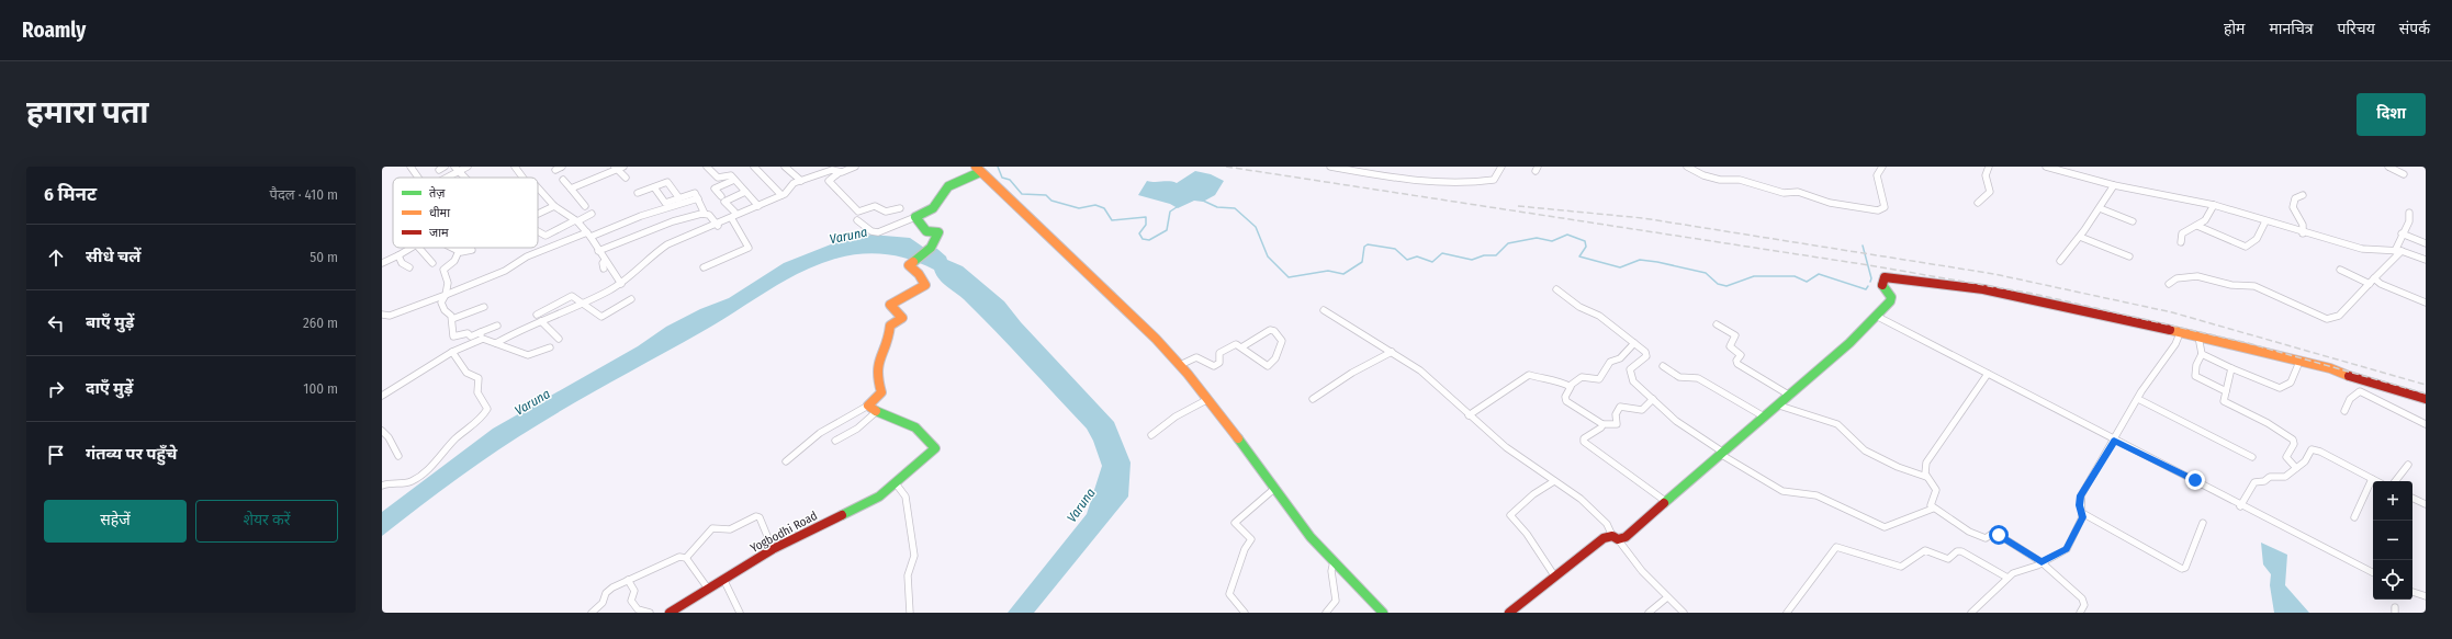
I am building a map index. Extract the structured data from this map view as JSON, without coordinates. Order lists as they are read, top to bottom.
{
  "streets": {
    "street": ["Yogbodhi Road"]
  },
  "water": ["Varuna"],
  "legend": ["तेज़", "धीमा", "जाम"],
  "page": {
    "header": "Roamly",
    "nav": [
      "होम",
      "मानचित्र",
      "परिचय",
      "संपर्क"
    ],
    "buttons": [
      "दिशा",
      ["सहेजें", "शेयर करें"]
    ],
    "title": "हमारा पता",
    "heading": ["6 मिनट", "पैदल · 410 m"],
    "list": [
      ["सीधे चलें", "50 m"],
      ["बाएँ मुड़ें", "260 m"],
      ["दाएँ मुड़ें", "100 m"],
      "गंतव्य पर पहुँचे"
    ],
    "map_buttons": ["+", "−"]
  }
}
